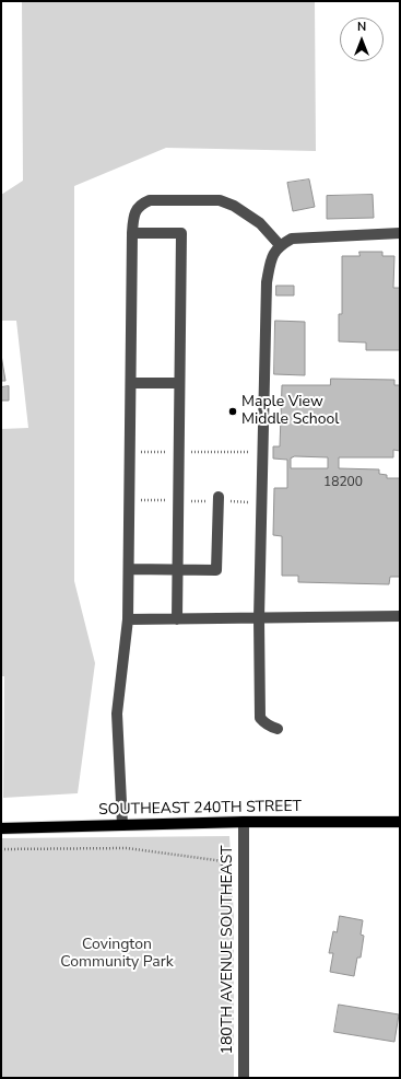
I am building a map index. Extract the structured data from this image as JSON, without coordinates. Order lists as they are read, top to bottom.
{
  "streets": {
    "main road": ["SOUTHEAST 240TH STREET"],
    "street": ["180TH AVENUE SOUTHEAST"]
  },
  "crossings": [
    ["SOUTHEAST 240TH STREET", "180TH AVENUE SOUTHEAST"]
  ],
  "parks": ["Covington Community Park"],
  "places": ["Maple View Middle School"],
  "house_numbers": ["18200"],
  "north": "top"
}
